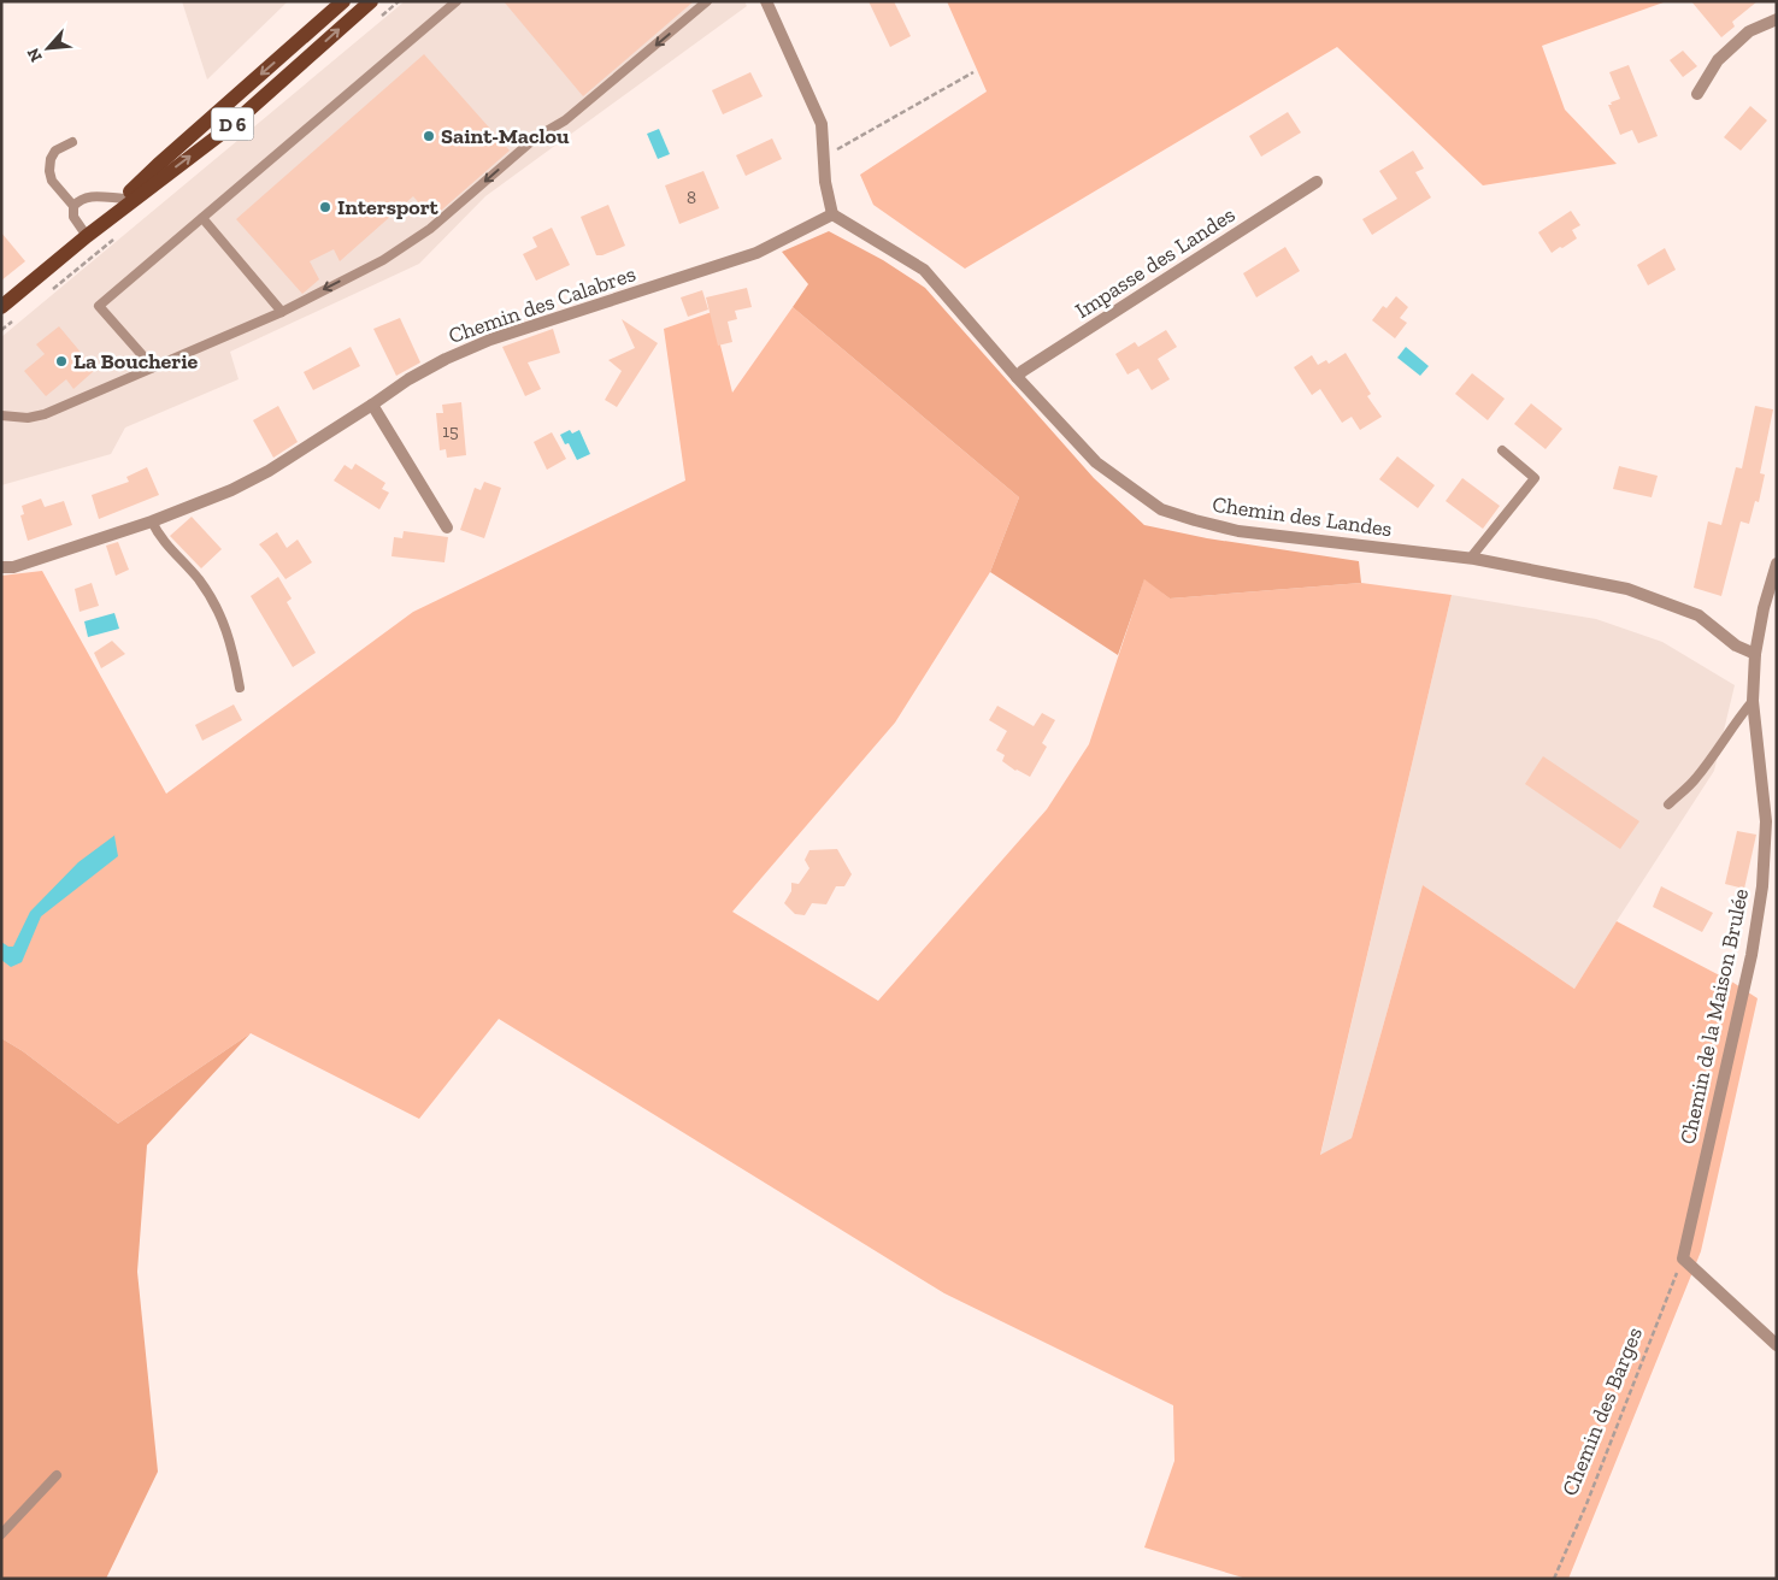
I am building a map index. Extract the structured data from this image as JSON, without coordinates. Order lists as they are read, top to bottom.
{
  "streets": {
    "main road": ["D 6"],
    "street": [
      "Impasse des Landes",
      "Chemin des Calabres",
      "Chemin des Landes",
      "Chemin de la Maison Brulée"
    ],
    "path": ["Chemin des Barges"]
  },
  "crossings": [
    ["Impasse des Landes", "Chemin des Landes"],
    ["Chemin des Calabres", "Chemin des Landes"],
    ["Chemin des Landes", "Chemin de la Maison Brulée"],
    ["Chemin de la Maison Brulée", "Chemin des Barges"]
  ],
  "places": ["Saint-Maclou", "Intersport", "La Boucherie"],
  "house_numbers": ["8", "15"],
  "north": "bottom left"
}
